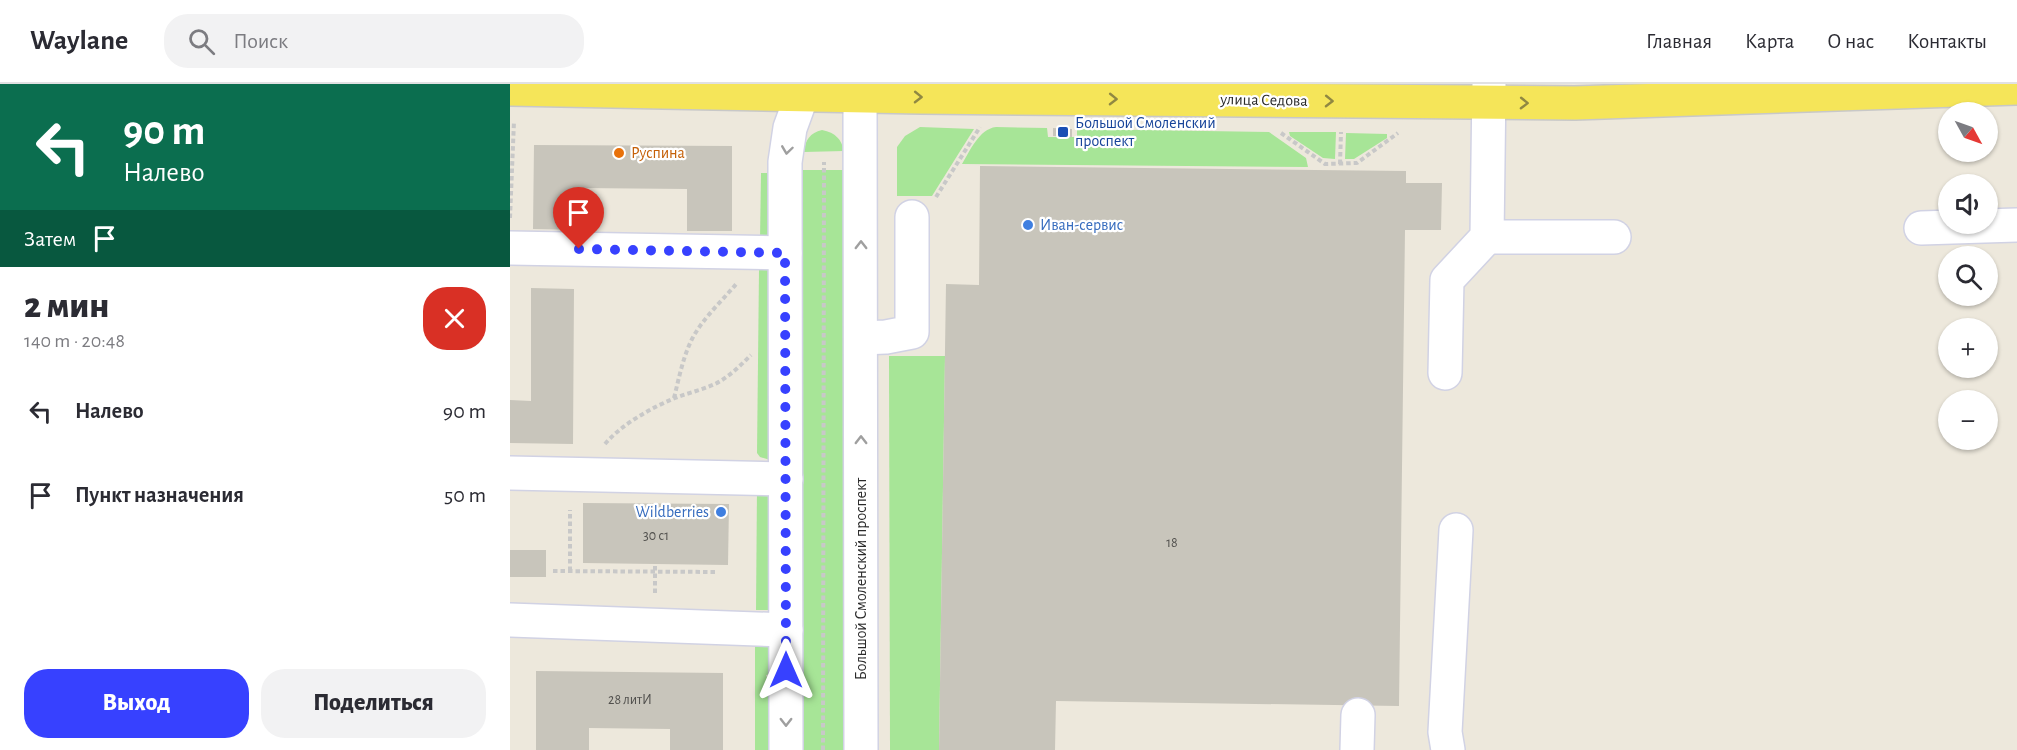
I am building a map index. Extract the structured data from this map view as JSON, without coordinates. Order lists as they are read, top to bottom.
{
  "streets": {
    "main road": ["улица Седова"],
    "street": ["Большой Смоленский проспект"]
  },
  "crossings": [
    ["улица Седова", "Большой Смоленский проспект"]
  ],
  "one_way": ["улица Седова"],
  "places": {
    "transit": ["Большой Смоленский проспект"],
    "other": ["Руспина", "Иван-сервис", "Wildberries"]
  },
  "house_numbers": ["30 с1", "18", "28 литИ"],
  "north": "bottom right",
  "page": {
    "header": "Waylane",
    "search": "Поиск",
    "nav": [
      "Главная",
      "Карта",
      "О нас",
      "Контакты"
    ],
    "turn": ["90 m", "Налево"],
    "map_buttons": ["+", "−"],
    "then": "Затем",
    "heading": ["2 мин", "140 m · 20:48"],
    "list": [
      {
        "name": "Налево",
        "value": "90 m"
      },
      {
        "name": "Пункт назначения",
        "value": "50 m"
      }
    ],
    "buttons": ["Выход", "Поделиться"]
  }
}
